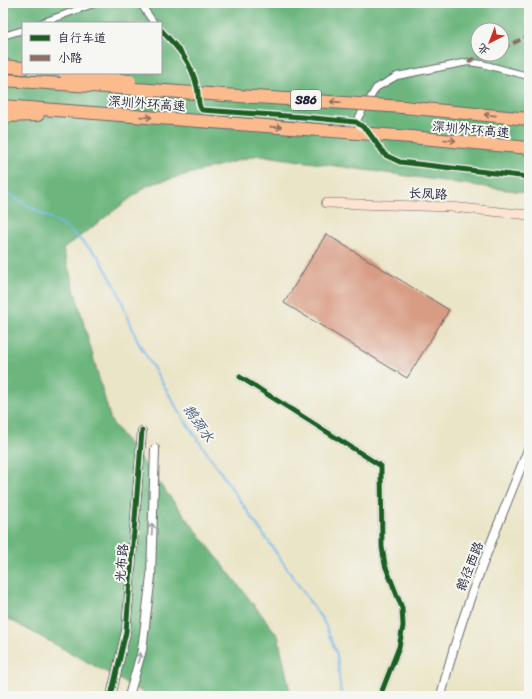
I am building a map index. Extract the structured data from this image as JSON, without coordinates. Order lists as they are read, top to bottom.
{
  "streets": {
    "highway": ["S86", "深圳外环高速"],
    "main road": ["长凤路"],
    "street": ["光布路", "鹅径西路"]
  },
  "water": ["鹅颈水"],
  "legend": ["自行车道", "小路"],
  "north": "bottom left"
}
